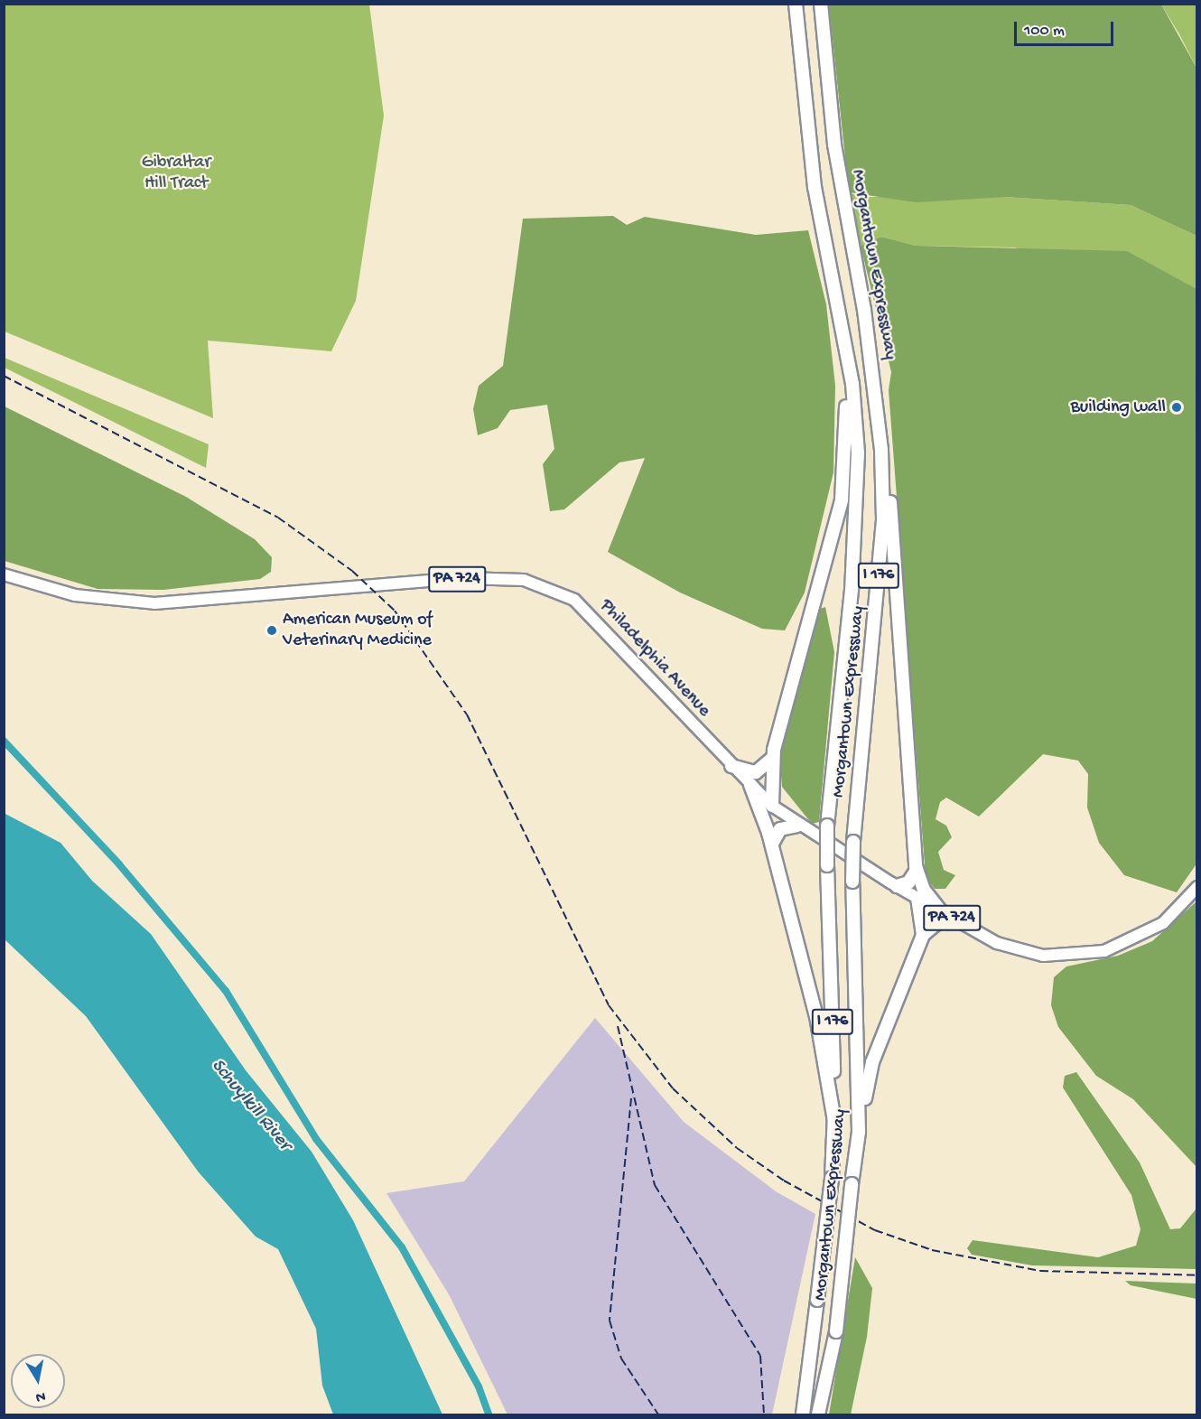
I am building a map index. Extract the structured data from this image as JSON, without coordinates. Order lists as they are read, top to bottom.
{
  "streets": {
    "highway": ["Morgantown Expressway", "I 176"],
    "main road": ["PA 724", "Philadelphia Avenue"]
  },
  "water": ["Schuylkill River"],
  "parks": ["Gibraltar Hill Tract"],
  "places": ["Building wall", "American Museum of Veterinary Medicine"],
  "scale_bar": "100 m",
  "north": "bottom"
}
